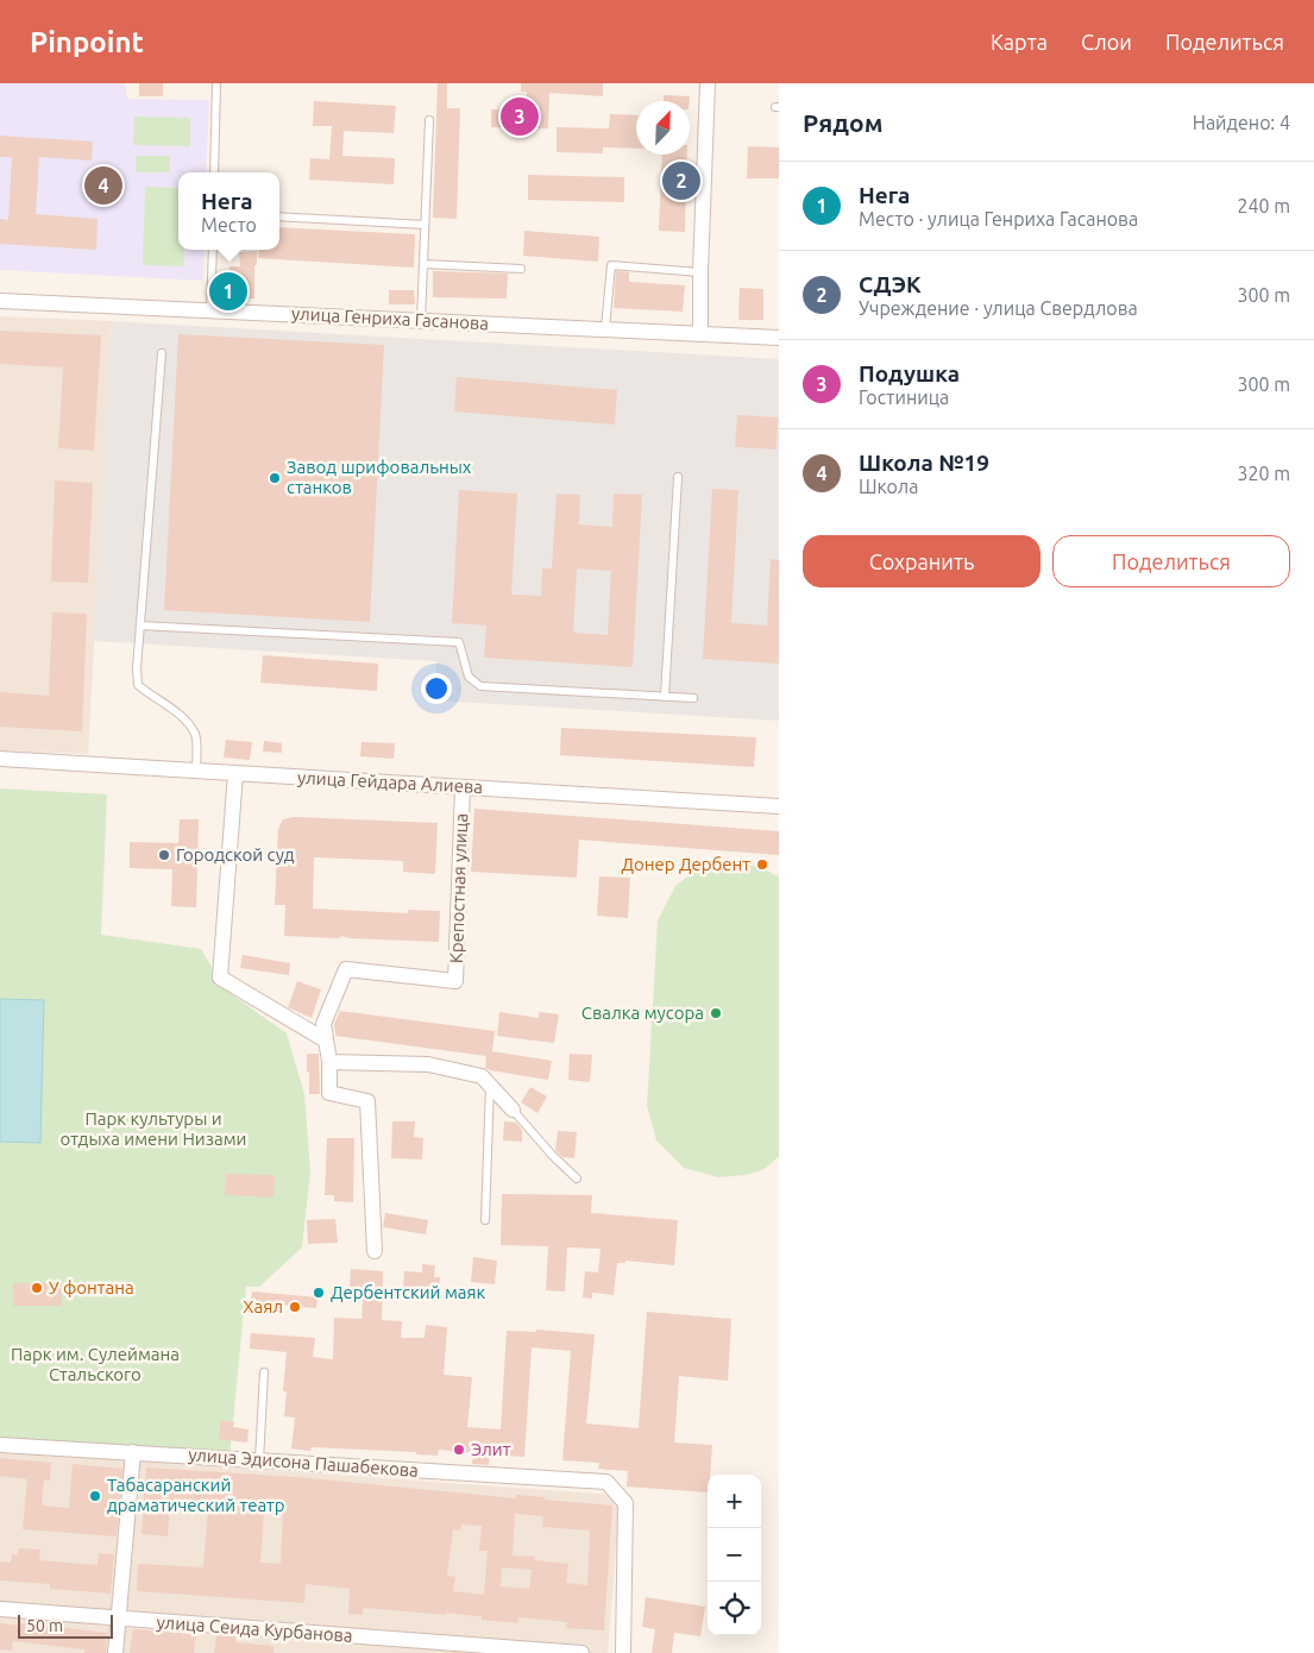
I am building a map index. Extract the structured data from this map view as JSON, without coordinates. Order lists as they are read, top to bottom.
{
  "streets": {
    "street": [
      "улица Генриха Гасанова",
      "улица Гейдара Алиева",
      "Крепостная улица",
      "улица Эдисона Пашабекова",
      "улица Сеида Курбанова"
    ]
  },
  "crossings": [
    ["улица Гейдара Алиева", "Крепостная улица"]
  ],
  "parks": ["Парк культуры и отдыха имени Низами", "Парк им. Сулеймана Стальского"],
  "places": [
    "Завод шрифовальных станков",
    "Городской суд",
    "Донер Дербент",
    "Свалка мусора",
    "У фонтана",
    "Дербентский маяк",
    "Хаял",
    "Элит",
    "Табасаранский драматический театр"
  ],
  "scale_bar": "50 m",
  "north": "top right",
  "page": {
    "header": "Pinpoint",
    "nav": ["Карта", "Слои", "Поделиться"],
    "heading": ["Рядом", "Найдено: 4"],
    "pins": [
      "3",
      "2",
      "4",
      "1"
    ],
    "list": [
      {
        "mark": "1",
        "name": "Нега",
        "note": "Место · улица Генриха Гасанова",
        "value": "240 m"
      },
      {
        "mark": "2",
        "name": "СДЭК",
        "note": "Учреждение · улица Свердлова",
        "value": "300 m"
      },
      {
        "mark": "3",
        "name": "Подушка",
        "note": "Гостиница",
        "value": "300 m"
      },
      {
        "mark": "4",
        "name": "Школа №19",
        "note": "Школа",
        "value": "320 m"
      }
    ],
    "popup": ["Нега", "Место"],
    "buttons": ["Сохранить", "Поделиться"],
    "map_buttons": ["+", "−"],
    "scale": "50 m"
  }
}
